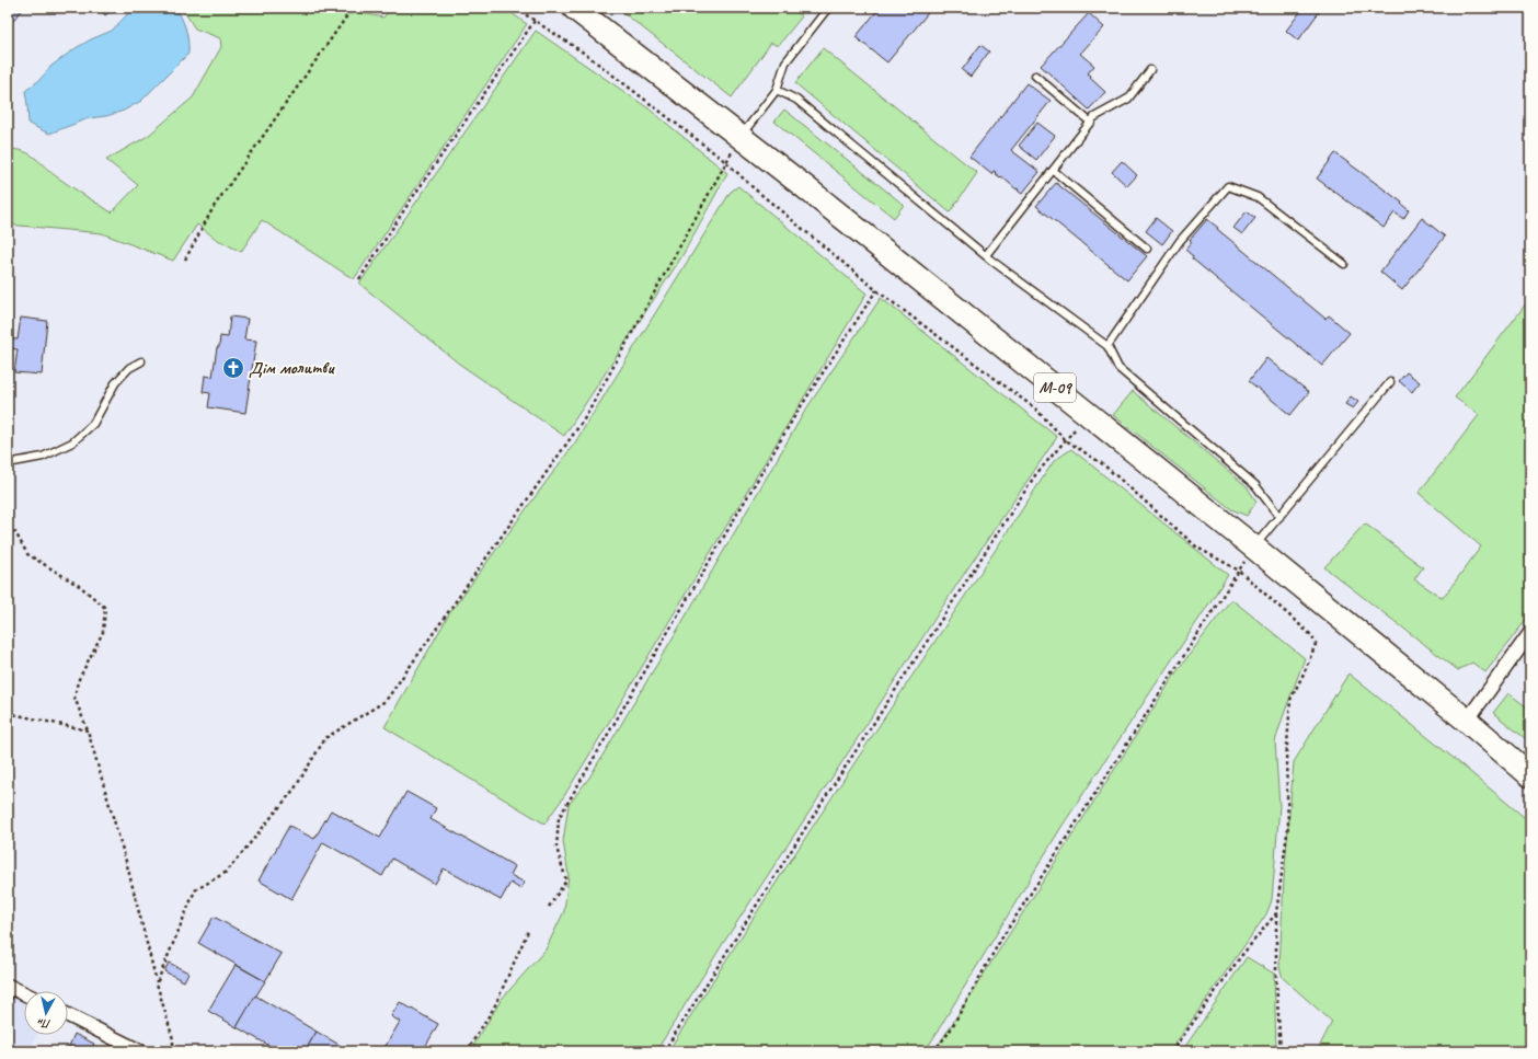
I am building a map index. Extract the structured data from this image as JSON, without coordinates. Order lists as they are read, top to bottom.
{
  "streets": {
    "highway": ["М-09"]
  },
  "places": {
    "church": ["Дім молитви"]
  },
  "north": "bottom"
}
